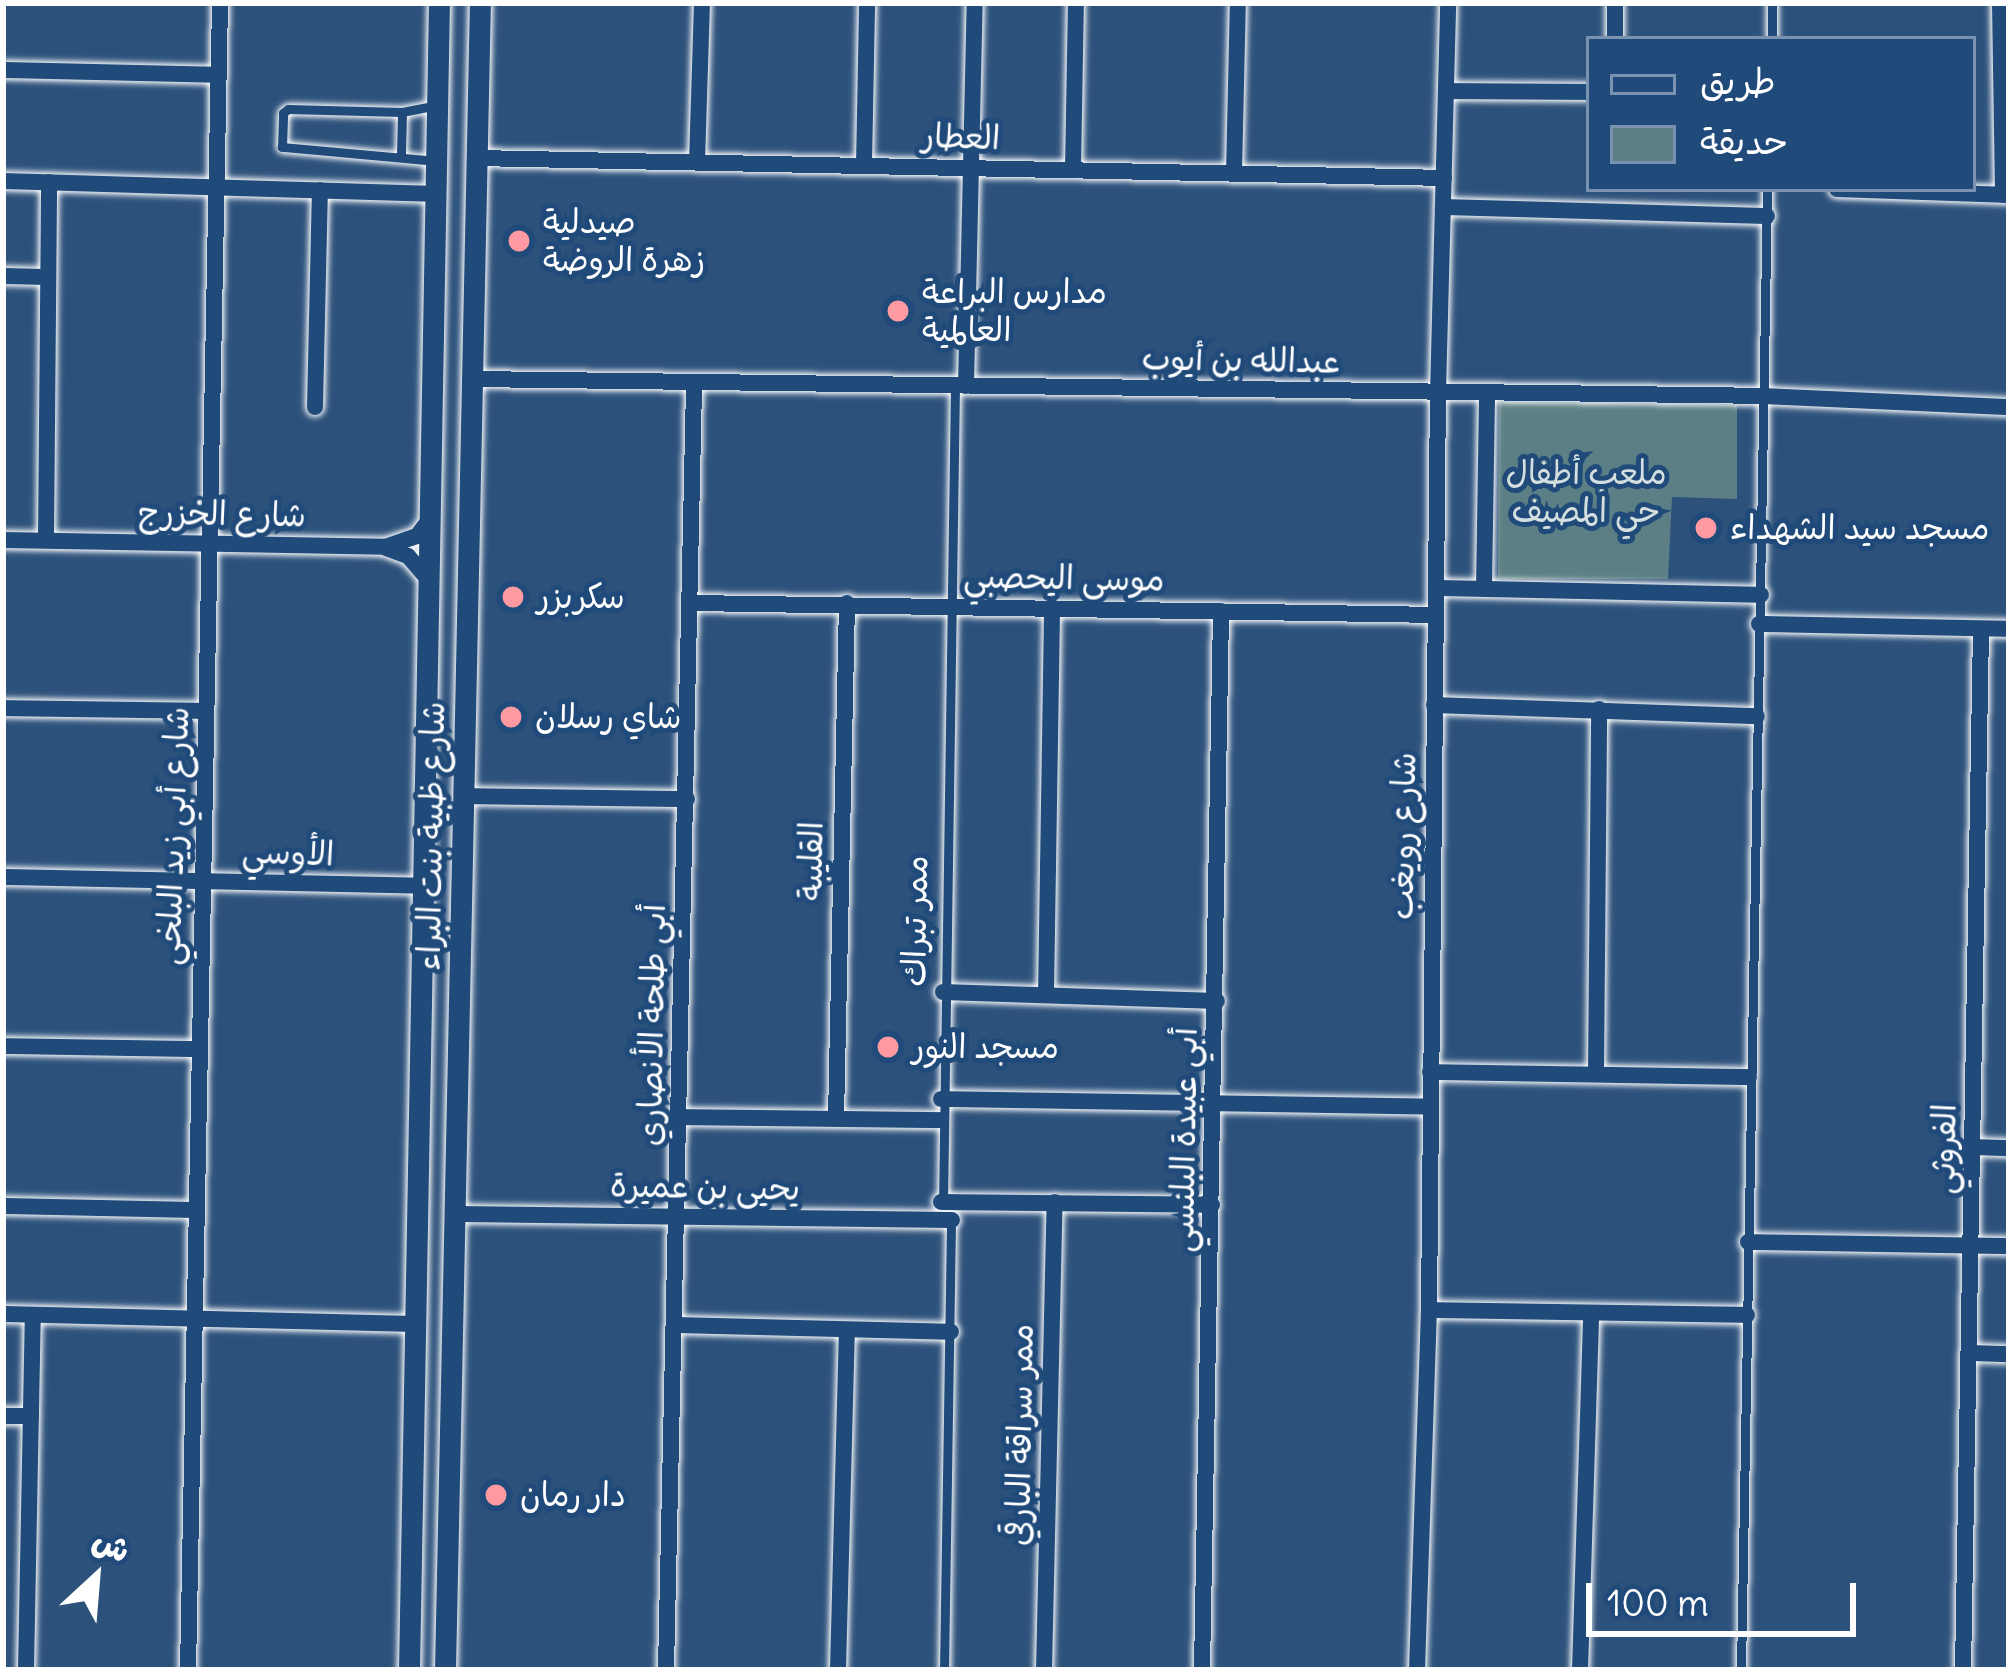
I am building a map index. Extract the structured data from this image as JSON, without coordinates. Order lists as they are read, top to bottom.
{
  "streets": {
    "street": [
      "العطار",
      "عبدالله بن أيوب",
      "شارع الخزرج",
      "موسى اليحصبي",
      "شارع أبي زيد البلخي",
      "شارع ظبية بنت البراء",
      "شارع رويغب",
      "الأوسي",
      "القليبة",
      "ممر تبراك",
      "أبي طلحة الأنصاري",
      "أبي عبيدة البلنسي",
      "الفروثي",
      "يحيى بن عميرة",
      "ممر سراقة البارقي"
    ]
  },
  "crossings": [
    ["العطار", "شارع ظبية بنت البراء"],
    ["العطار", "شارع رويغب"],
    ["العطار", "ممر تبراك"],
    ["عبدالله بن أيوب", "شارع ظبية بنت البراء"],
    ["عبدالله بن أيوب", "شارع رويغب"],
    ["عبدالله بن أيوب", "ممر تبراك"],
    ["عبدالله بن أيوب", "أبي طلحة الأنصاري"],
    ["شارع الخزرج", "شارع أبي زيد البلخي"],
    ["موسى اليحصبي", "شارع رويغب"],
    ["موسى اليحصبي", "القليبة"],
    ["موسى اليحصبي", "ممر تبراك"],
    ["موسى اليحصبي", "أبي طلحة الأنصاري"],
    ["موسى اليحصبي", "أبي عبيدة البلنسي"],
    ["شارع أبي زيد البلخي", "الأوسي"],
    ["شارع ظبية بنت البراء", "الأوسي"],
    ["شارع ظبية بنت البراء", "يحيى بن عميرة"],
    ["أبي طلحة الأنصاري", "يحيى بن عميرة"]
  ],
  "parks": ["ملعب أطفال حي المصيف"],
  "places": [
    "صيدلية زهرة الروضة",
    "مدارس البراعة العالمية",
    "مسجد سيد الشهداء",
    "سكربزر",
    "شاي رسلان",
    "مسجد النور",
    "دار رمان"
  ],
  "legend": ["طريق", "حديقة"],
  "scale_bar": "100 m",
  "north": "top right"
}
